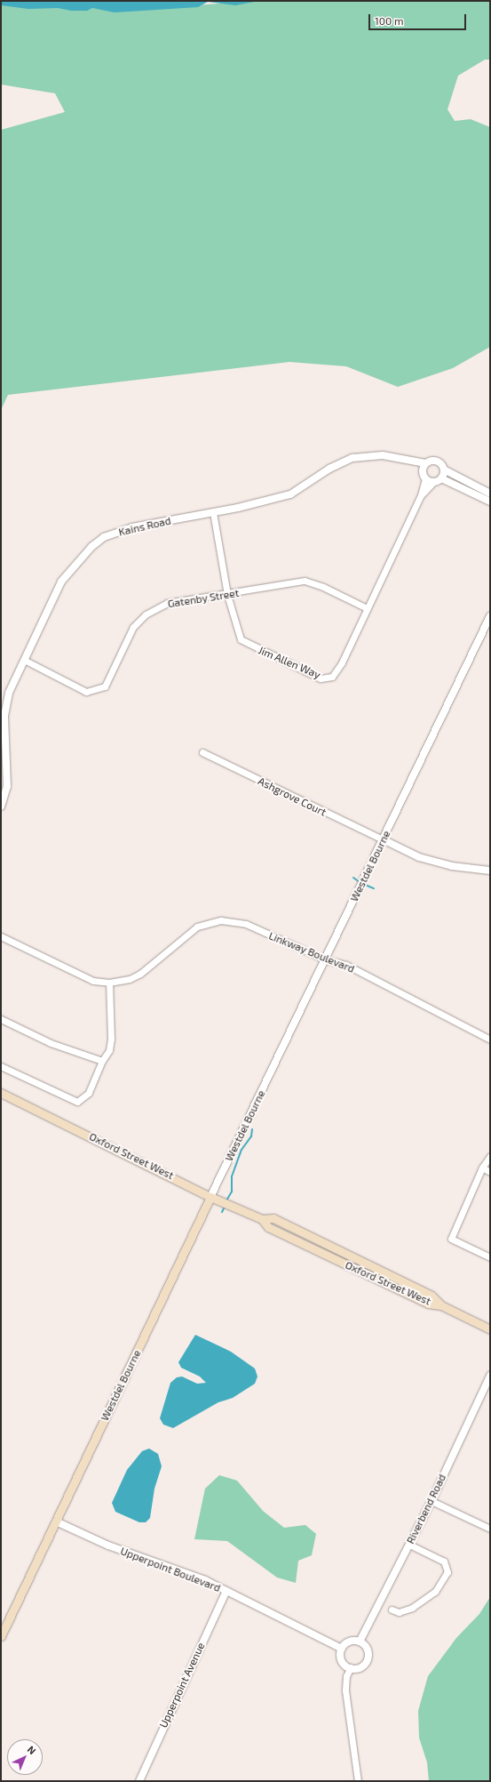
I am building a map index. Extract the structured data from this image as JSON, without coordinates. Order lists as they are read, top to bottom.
{
  "streets": {
    "main road": ["Westdel Bourne", "Oxford Street West"],
    "street": [
      "Kains Road",
      "Gatenby Street",
      "Jim Allen Way",
      "Ashgrove Court",
      "Linkway Boulevard",
      "Riverbend Road",
      "Upperpoint Boulevard",
      "Upperpoint Avenue"
    ]
  },
  "crossings": [
    ["Kains Road", "Gatenby Street"],
    ["Kains Road", "Jim Allen Way"],
    ["Gatenby Street", "Jim Allen Way"],
    ["Ashgrove Court", "Westdel Bourne"],
    ["Westdel Bourne", "Linkway Boulevard"],
    ["Westdel Bourne", "Oxford Street West"],
    ["Westdel Bourne", "Upperpoint Boulevard"],
    ["Riverbend Road", "Upperpoint Boulevard"],
    ["Upperpoint Boulevard", "Upperpoint Avenue"]
  ],
  "scale_bar": "100 m",
  "north": "top right"
}
